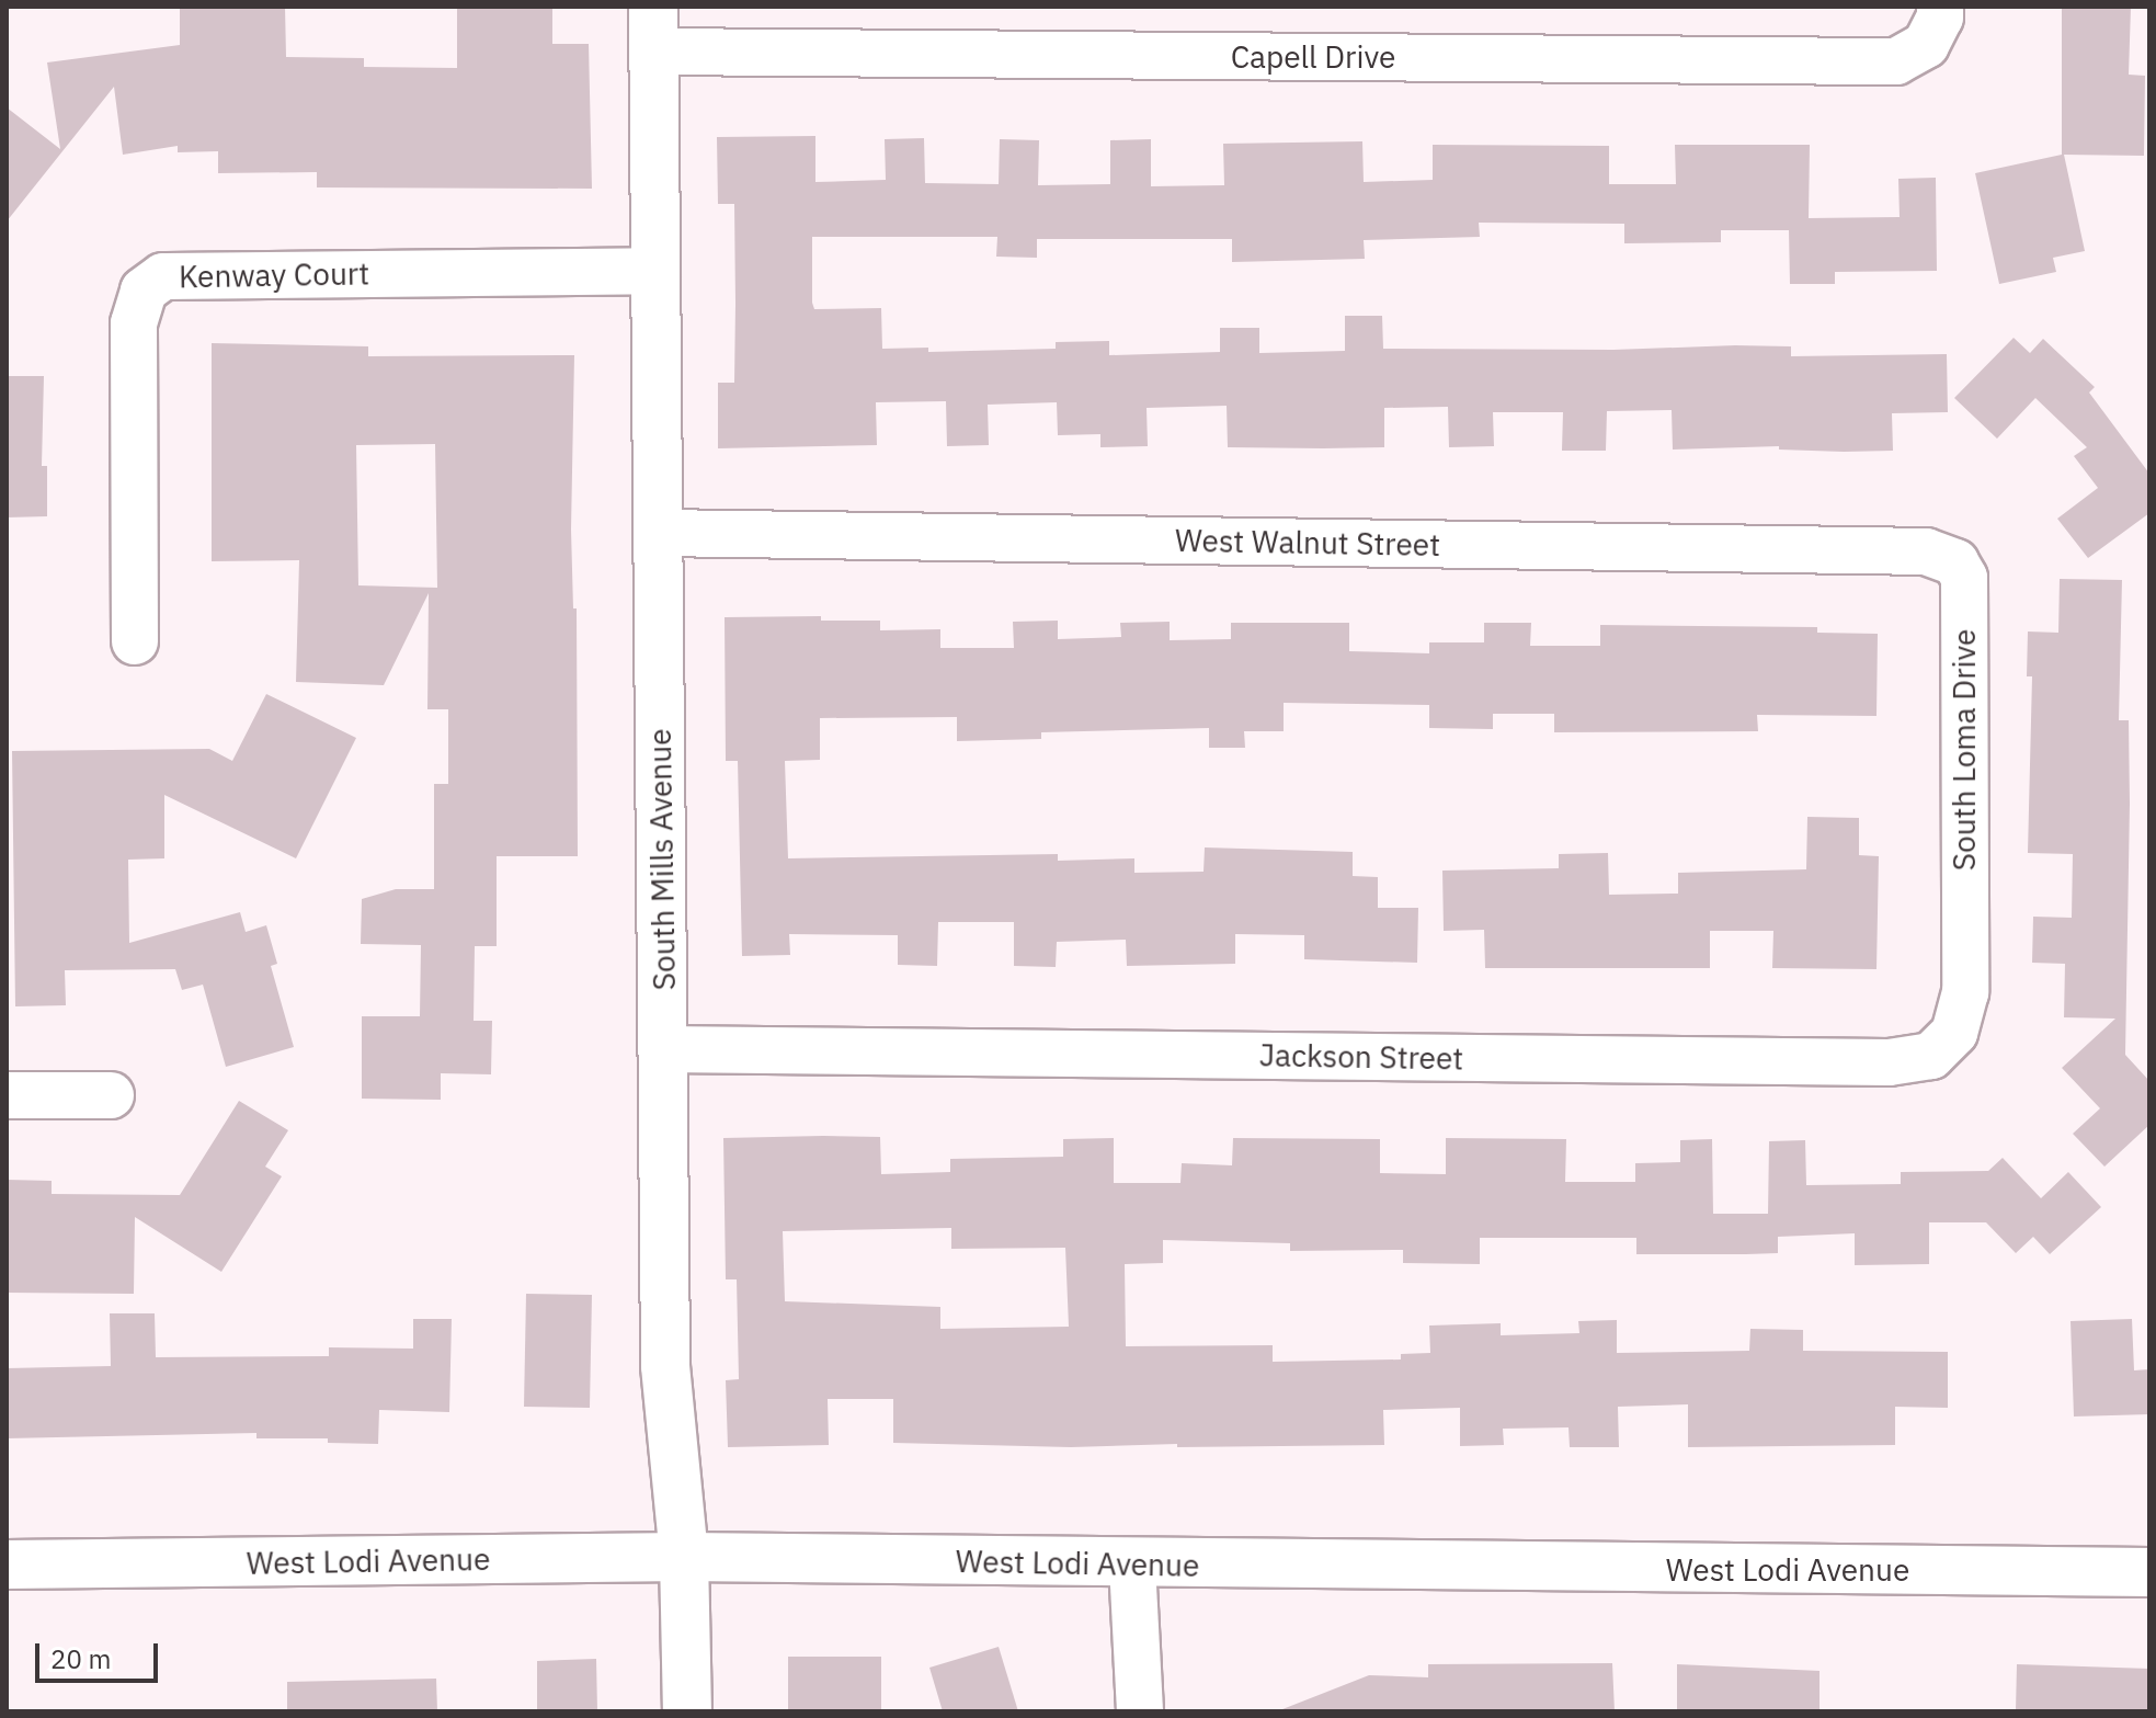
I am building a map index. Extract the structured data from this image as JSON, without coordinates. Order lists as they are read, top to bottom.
{
  "streets": {
    "main road": ["South Mills Avenue", "West Lodi Avenue"],
    "street": [
      "Capell Drive",
      "Kenway Court",
      "West Walnut Street",
      "South Loma Drive",
      "Jackson Street"
    ]
  },
  "crossings": [
    ["Capell Drive", "South Mills Avenue"],
    ["Kenway Court", "South Mills Avenue"],
    ["West Walnut Street", "South Loma Drive"],
    ["West Walnut Street", "South Mills Avenue"],
    ["South Loma Drive", "Jackson Street"],
    ["South Mills Avenue", "Jackson Street"],
    ["South Mills Avenue", "West Lodi Avenue"]
  ],
  "scale_bar": "20 m"
}
